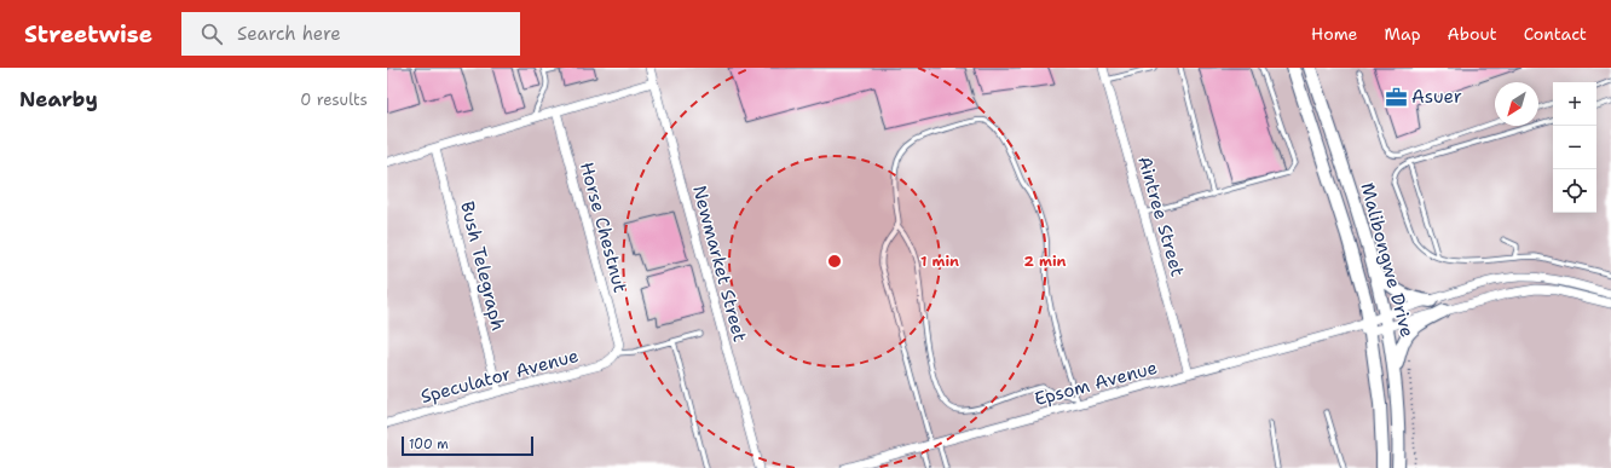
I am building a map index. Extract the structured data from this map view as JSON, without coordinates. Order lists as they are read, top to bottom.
{
  "streets": {
    "main road": ["Malibongwe Drive"],
    "street": [
      "Aintree Street",
      "Horse Chestnut",
      "Newmarket Street",
      "Bush Telegraph",
      "Speculator Avenue",
      "Epsom Avenue"
    ]
  },
  "crossings": [
    ["Aintree Street", "Epsom Avenue"],
    ["Horse Chestnut", "Speculator Avenue"],
    ["Malibongwe Drive", "Epsom Avenue"],
    ["Bush Telegraph", "Speculator Avenue"]
  ],
  "places": {
    "office": ["Asuer"]
  },
  "scale_bar": "100 m",
  "north": "bottom left",
  "page": {
    "header": "Streetwise",
    "search": "Search here",
    "nav": [
      "Home",
      "Map",
      "About",
      "Contact"
    ],
    "heading": ["Nearby", "0 results"],
    "map_buttons": ["+", "−"],
    "scale": "100 m"
  },
  "rings": ["1 min", "2 min"]
}
